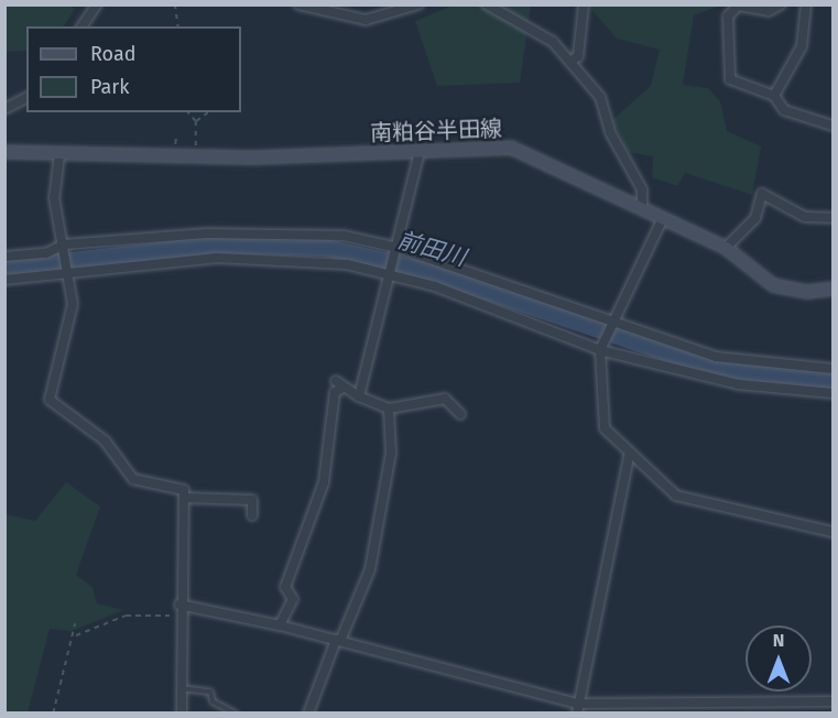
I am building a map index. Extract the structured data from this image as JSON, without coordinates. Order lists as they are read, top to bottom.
{
  "streets": {
    "main road": ["南粕谷半田線"]
  },
  "water": ["前田川"],
  "legend": ["Road", "Park"],
  "north": "top"
}
